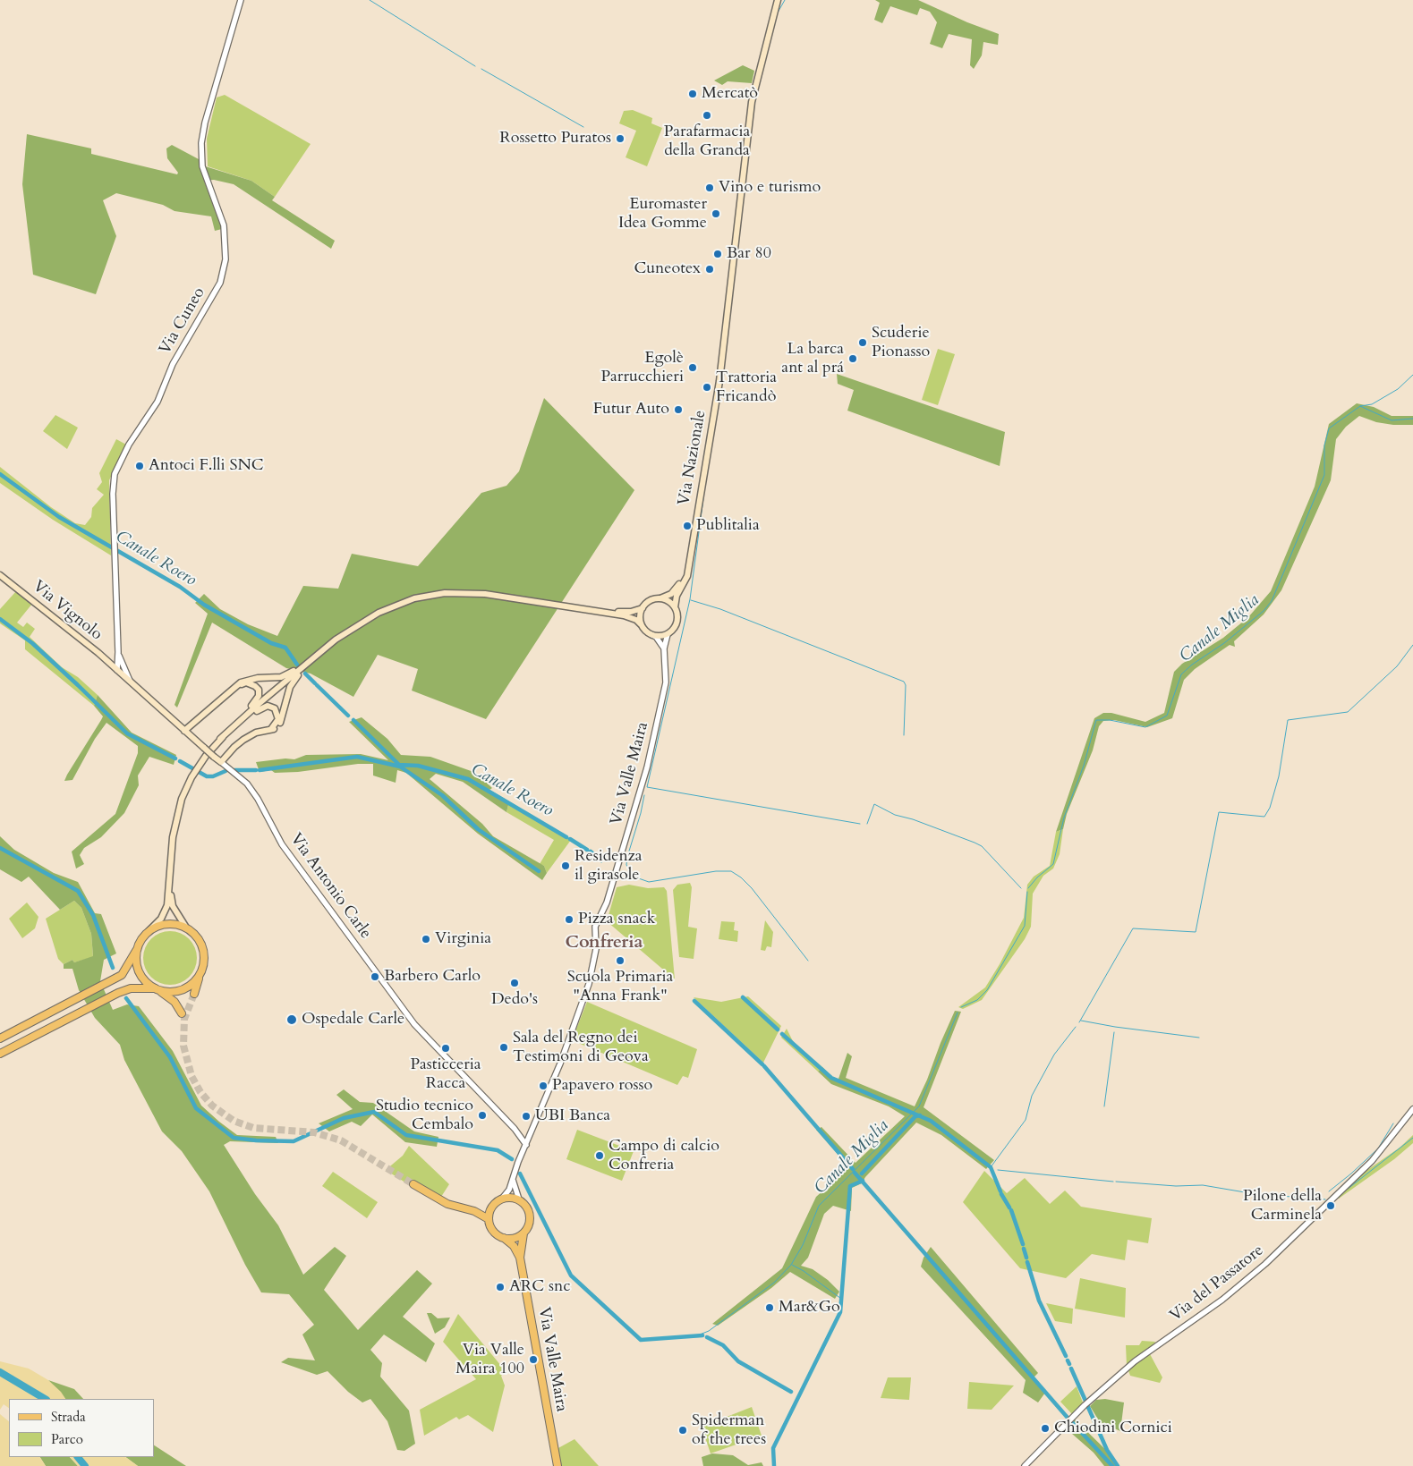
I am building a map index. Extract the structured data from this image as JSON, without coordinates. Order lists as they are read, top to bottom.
{
  "streets": {
    "main road": [
      "Via Nazionale",
      "Via Vignolo",
      "Via Valle Maira",
      "Via Antonio Carle"
    ],
    "street": ["Via Cuneo", "Via del Passatore"]
  },
  "crossings": [
    ["Via Cuneo", "Via Vignolo"],
    ["Via Cuneo", "Via Antonio Carle"],
    ["Via Vignolo", "Via Antonio Carle"],
    ["Via Valle Maira", "Via Antonio Carle"]
  ],
  "districts": ["Confreria"],
  "water": ["Canale Roero", "Canale Miglia"],
  "places": [
    "Mercatò",
    "Parafarmacia della Granda",
    "Rossetto Puratos",
    "Vino e turismo",
    "Euromaster Idea Gomme",
    "Bar 80",
    "Cuneotex",
    "Scuderie Pionasso",
    "La barca ant al prá",
    "Egolè Parrucchieri",
    "Trattoria Fricandò",
    "Futur Auto",
    "Antoci F.lli SNC",
    "Publitalia",
    "Residenza il girasole",
    "Pizza snack",
    "Virginia",
    "Scuola Primaria \"Anna Frank\"",
    "Barbero Carlo",
    "Dedo's",
    "Ospedale Carle",
    "Sala del Regno dei Testimoni di Geova",
    "Pasticceria Racca",
    "Papavero rosso",
    "Studio tecnico Cembalo",
    "UBI Banca",
    "Campo di calcio Confreria",
    "Pilone della Carminela",
    "ARC snc",
    "Mar&Go",
    "Via Valle Maira 100",
    "Chiodini Cornici",
    "Spiderman of the trees"
  ],
  "legend": ["Strada", "Parco"]
}
